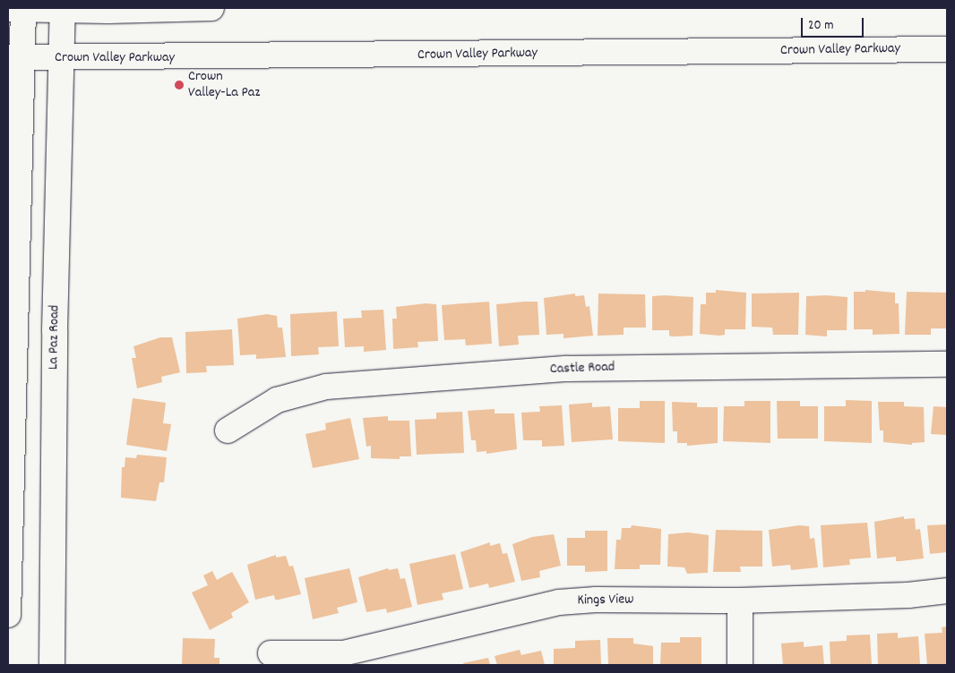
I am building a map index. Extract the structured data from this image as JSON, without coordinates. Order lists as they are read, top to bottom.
{
  "streets": {
    "main road": [
      "Crown Valley Parkway",
      "La Paz Road",
      "Castle Road",
      "Kings View"
    ]
  },
  "crossings": [
    ["Crown Valley Parkway", "La Paz Road"]
  ],
  "places": ["Crown Valley-La Paz"],
  "scale_bar": "20 m"
}
